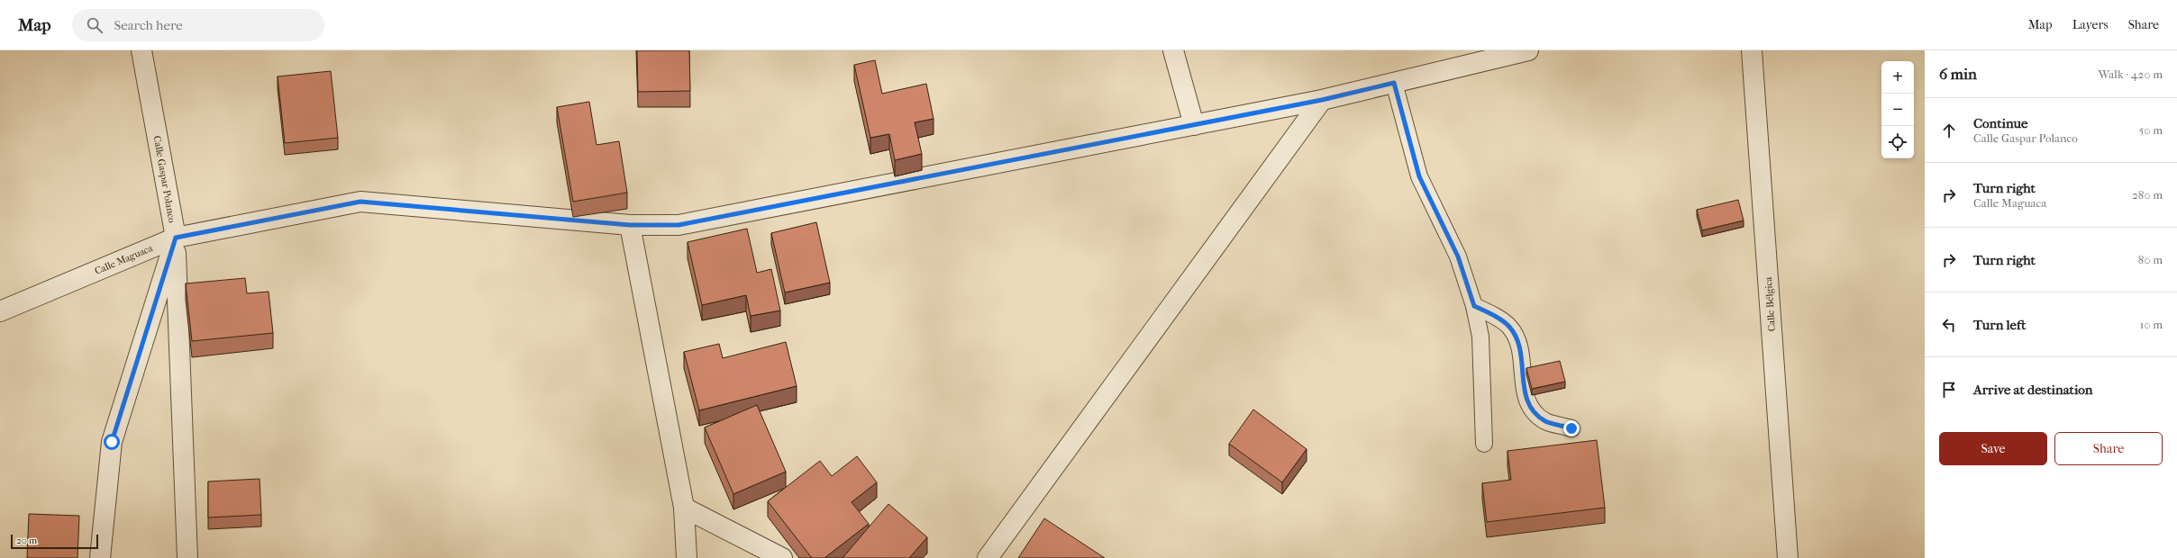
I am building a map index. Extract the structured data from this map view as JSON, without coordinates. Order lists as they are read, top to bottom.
{
  "streets": {
    "street": ["Calle Gaspar Polanco", "Calle Maguaca", "Calle Bélgica"]
  },
  "crossings": [
    ["Calle Gaspar Polanco", "Calle Maguaca"]
  ],
  "scale_bar": "20 m",
  "page": {
    "header": "Map",
    "search": "Search here",
    "nav": ["Map", "Layers", "Share"],
    "heading": ["6 min", "Walk · 420 m"],
    "map_buttons": ["+", "−"],
    "list": [
      ["Continue", "Calle Gaspar Polanco", "50 m"],
      ["Turn right", "Calle Maguaca", "280 m"],
      ["Turn right", "80 m"],
      ["Turn left", "10 m"],
      "Arrive at destination"
    ],
    "buttons": ["Save", "Share"],
    "scale": "20 m"
  }
}
